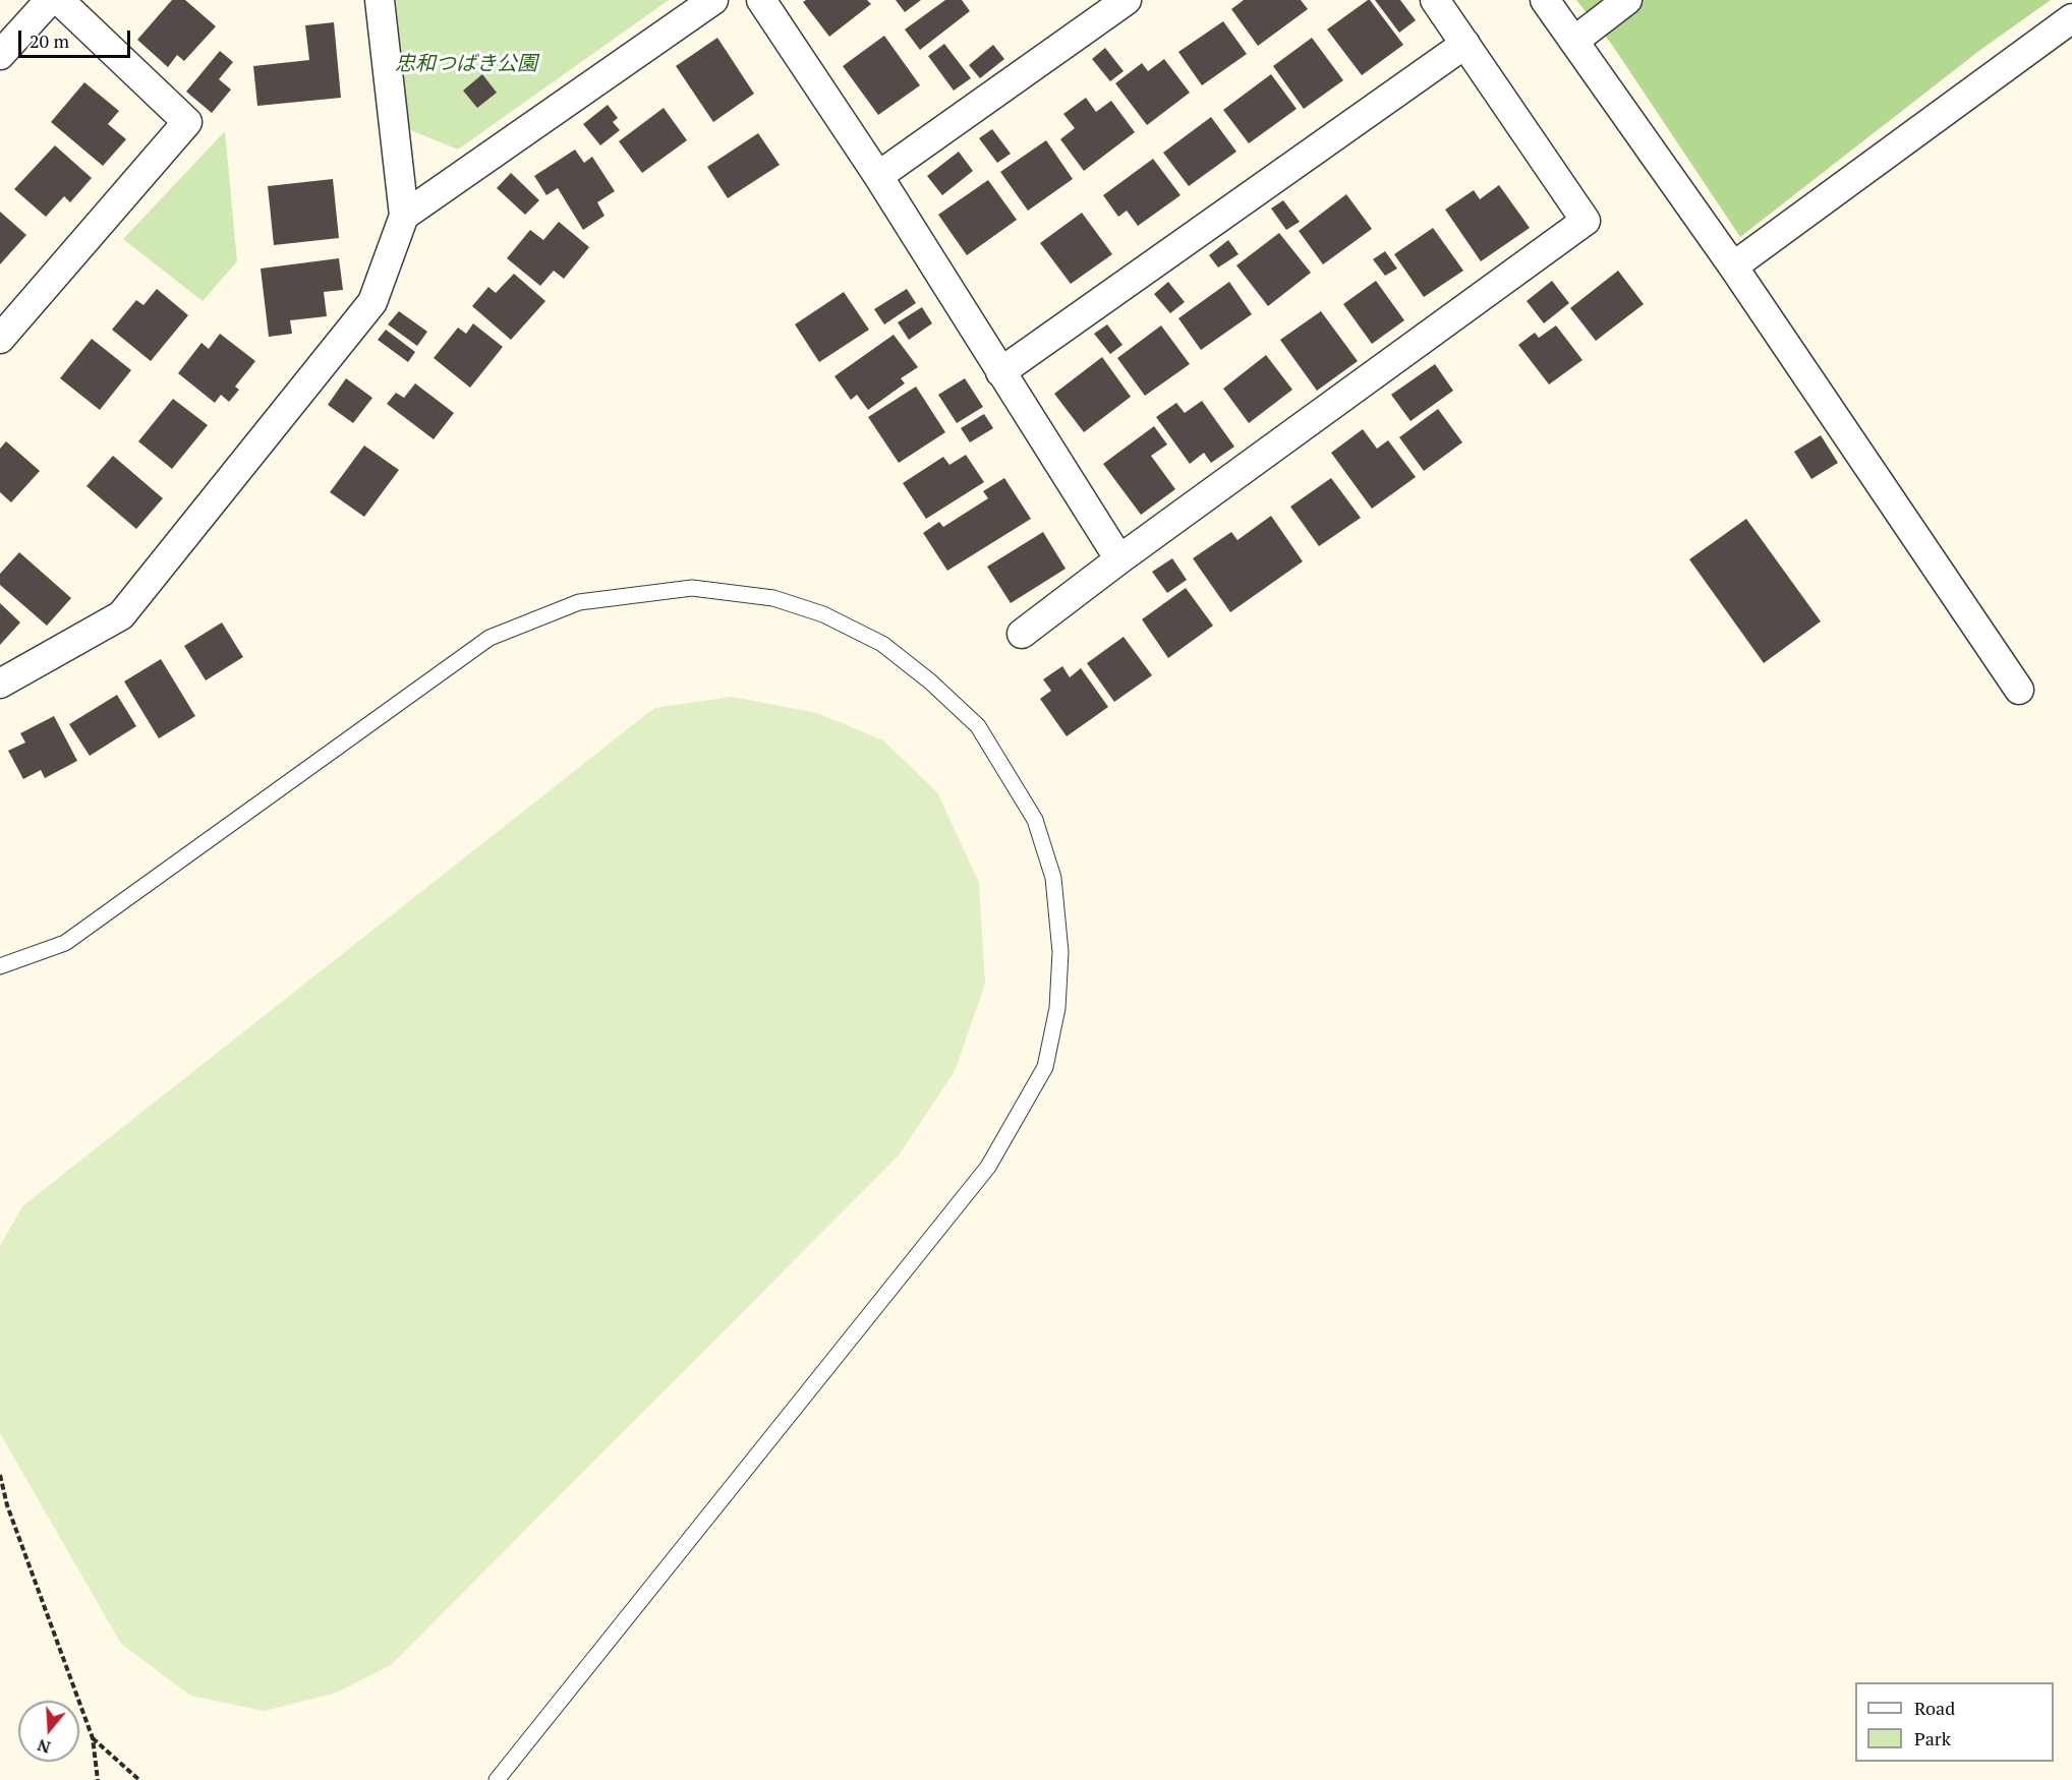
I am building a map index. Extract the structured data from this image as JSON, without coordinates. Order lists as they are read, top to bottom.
{
  "parks": ["忠和つばき公園"],
  "legend": ["Road", "Park"],
  "scale_bar": "20 m",
  "north": "bottom"
}
